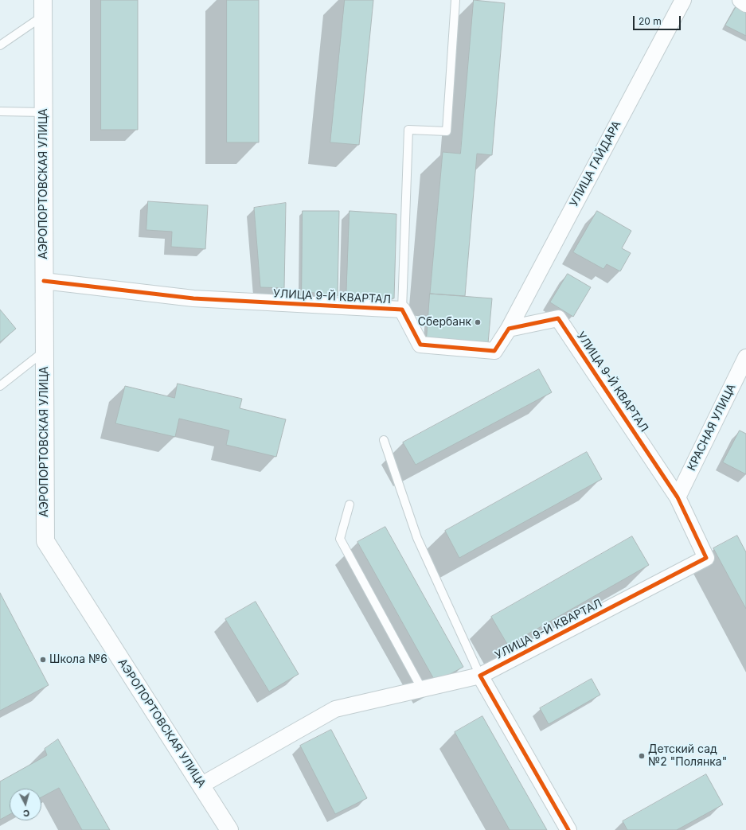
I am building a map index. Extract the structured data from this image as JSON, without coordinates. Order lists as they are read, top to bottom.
{
  "streets": {
    "street": [
      "УЛИЦА ГАЙДАРА",
      "АЭРОПОРТОВСКАЯ УЛИЦА",
      "УЛИЦА 9-Й КВАРТАЛ",
      "КРАСНАЯ УЛИЦА"
    ]
  },
  "crossings": [
    ["УЛИЦА ГАЙДАРА", "УЛИЦА 9-Й КВАРТАЛ"],
    ["АЭРОПОРТОВСКАЯ УЛИЦА", "УЛИЦА 9-Й КВАРТАЛ"],
    ["УЛИЦА 9-Й КВАРТАЛ", "КРАСНАЯ УЛИЦА"]
  ],
  "places": ["Сбербанк", "Школа №6", "Детский сад №2 \"Полянка\""],
  "scale_bar": "20 m",
  "north": "bottom"
}
